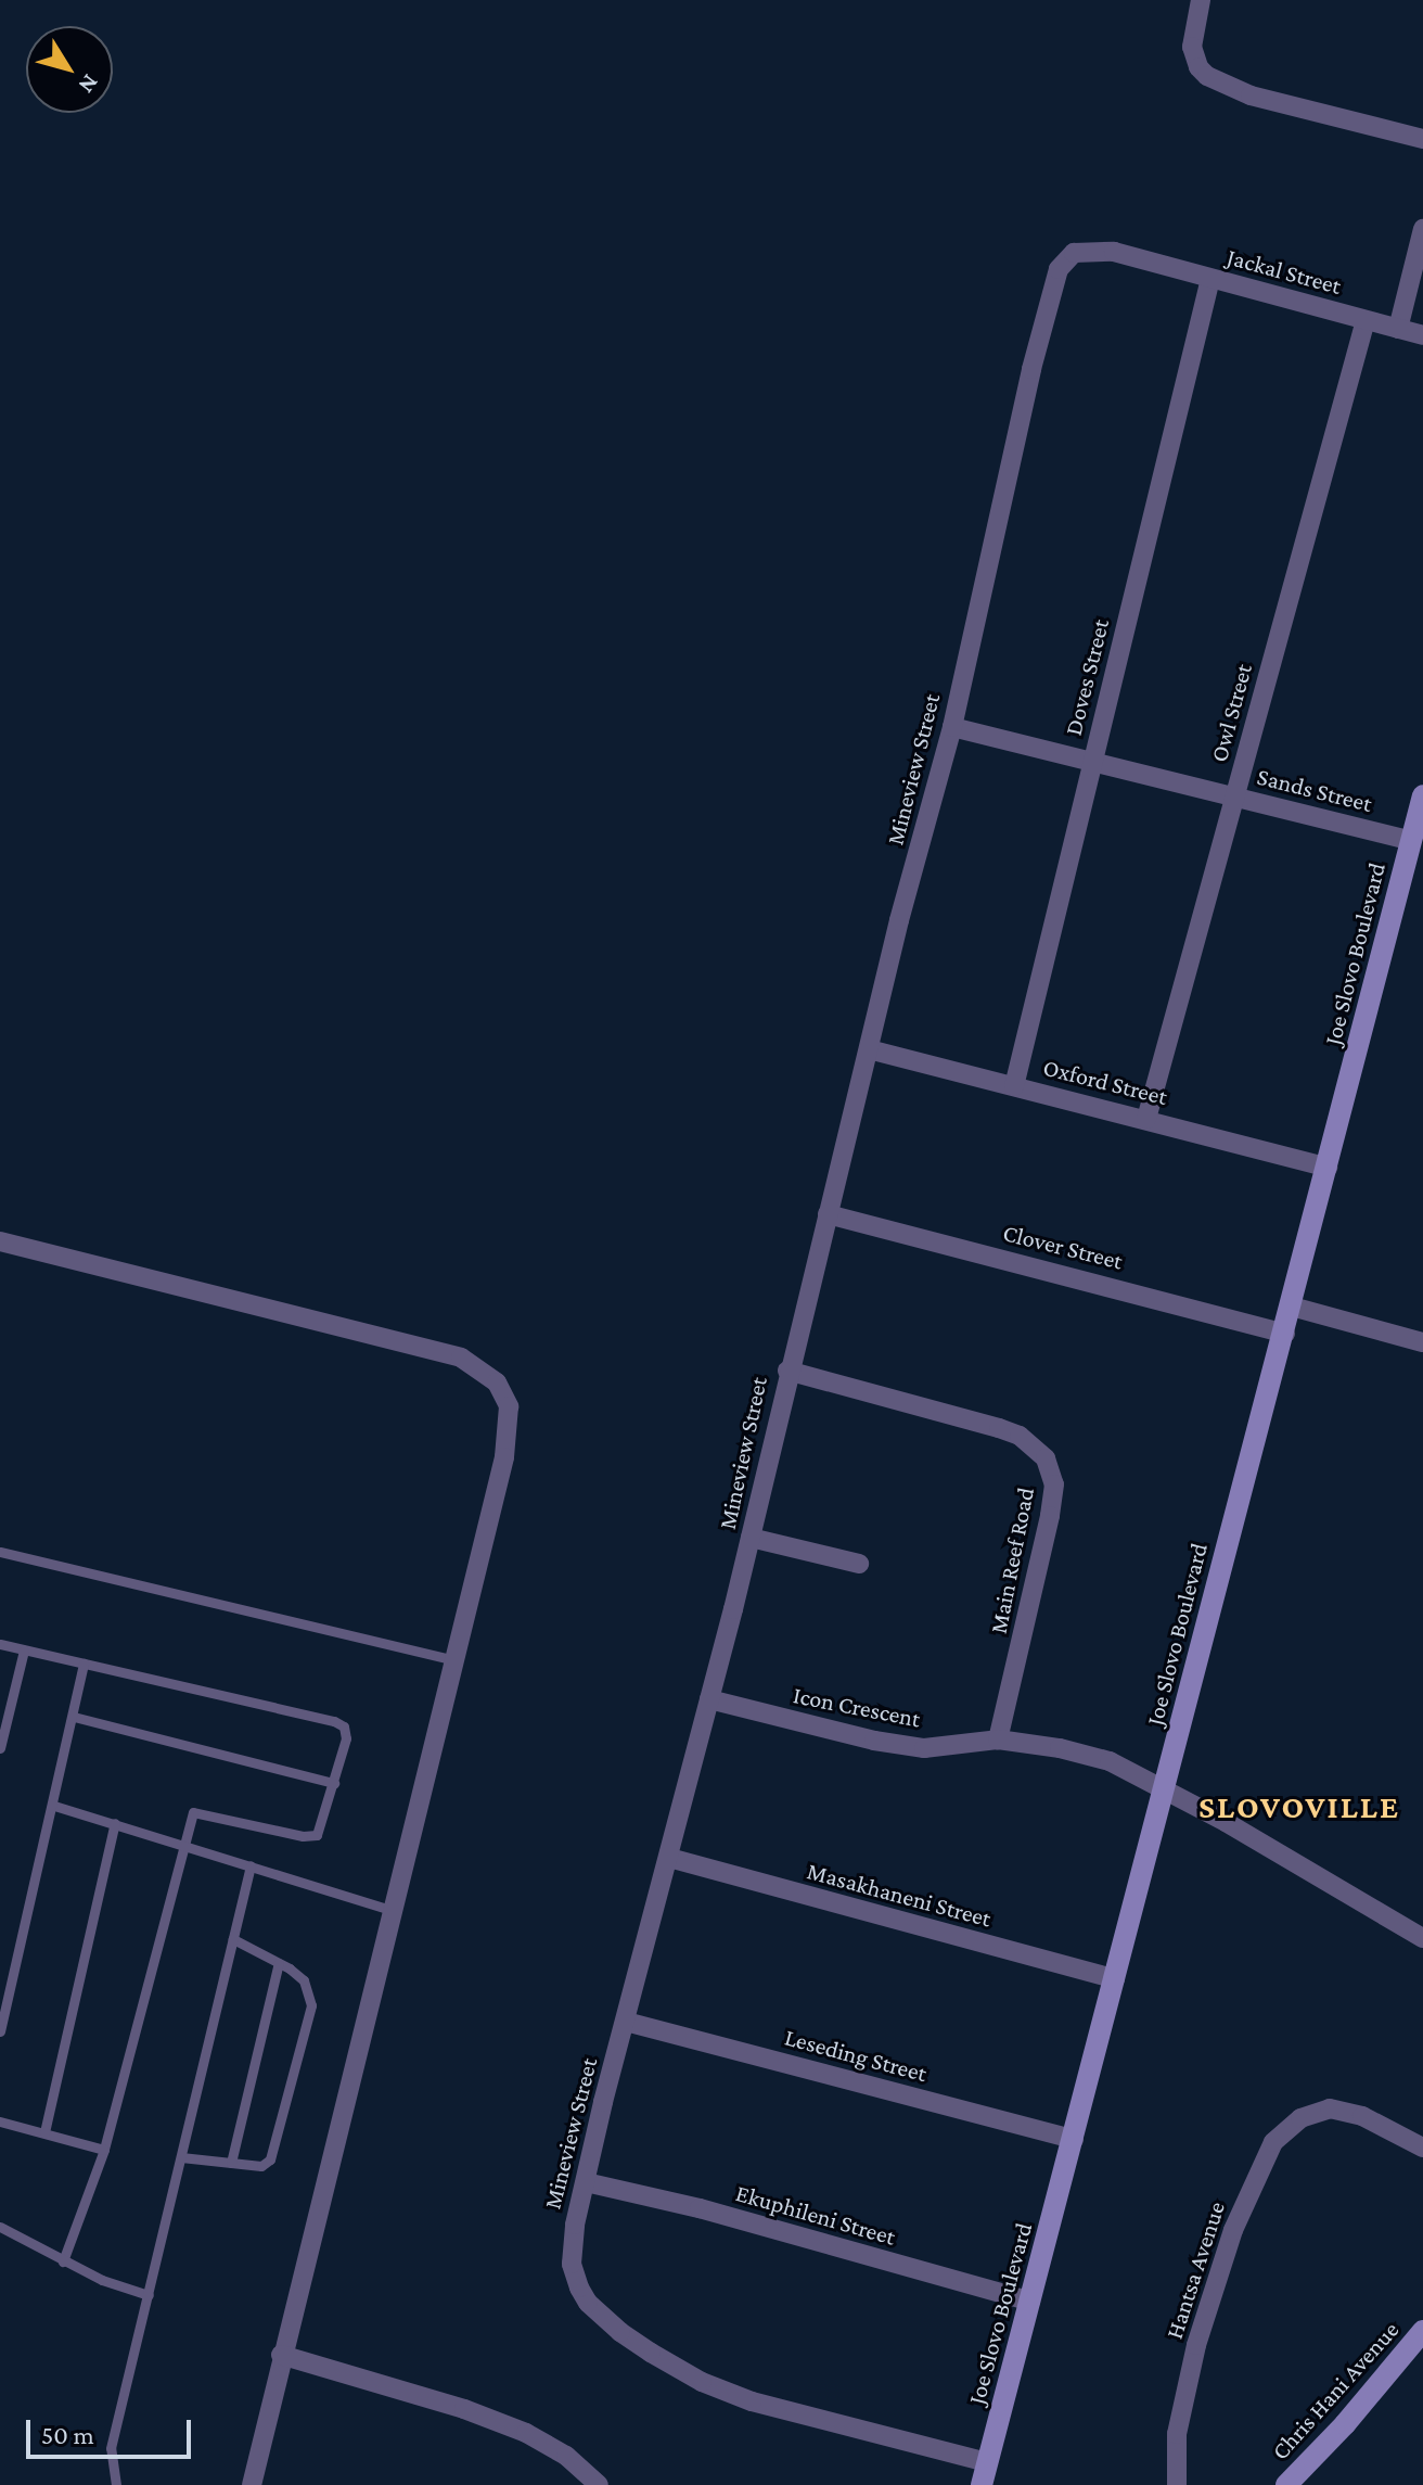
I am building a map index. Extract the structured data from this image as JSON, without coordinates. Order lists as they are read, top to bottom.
{
  "streets": {
    "street": [
      "Jackal Street",
      "Doves Street",
      "Owl Street",
      "Mineview Street",
      "Sands Street",
      "Joe Slovo Boulevard",
      "Oxford Street",
      "Clover Street",
      "Main Reef Road",
      "Icon Crescent",
      "Masakhaneni Street",
      "Leseding Street",
      "Ekuphileni Street",
      "Hantsa Avenue",
      "Chris Hani Avenue"
    ]
  },
  "crossings": [
    ["Jackal Street", "Doves Street"],
    ["Jackal Street", "Owl Street"],
    ["Jackal Street", "Mineview Street"],
    ["Doves Street", "Sands Street"],
    ["Doves Street", "Oxford Street"],
    ["Owl Street", "Sands Street"],
    ["Owl Street", "Oxford Street"],
    ["Mineview Street", "Sands Street"],
    ["Mineview Street", "Joe Slovo Boulevard"],
    ["Mineview Street", "Oxford Street"],
    ["Mineview Street", "Clover Street"],
    ["Mineview Street", "Main Reef Road"],
    ["Mineview Street", "Icon Crescent"],
    ["Mineview Street", "Masakhaneni Street"],
    ["Mineview Street", "Leseding Street"],
    ["Mineview Street", "Ekuphileni Street"],
    ["Sands Street", "Joe Slovo Boulevard"],
    ["Joe Slovo Boulevard", "Oxford Street"],
    ["Joe Slovo Boulevard", "Clover Street"],
    ["Joe Slovo Boulevard", "Icon Crescent"],
    ["Joe Slovo Boulevard", "Masakhaneni Street"],
    ["Joe Slovo Boulevard", "Leseding Street"],
    ["Joe Slovo Boulevard", "Ekuphileni Street"],
    ["Main Reef Road", "Icon Crescent"]
  ],
  "districts": ["SLOVOVILLE"],
  "scale_bar": "50 m",
  "north": "bottom right"
}
